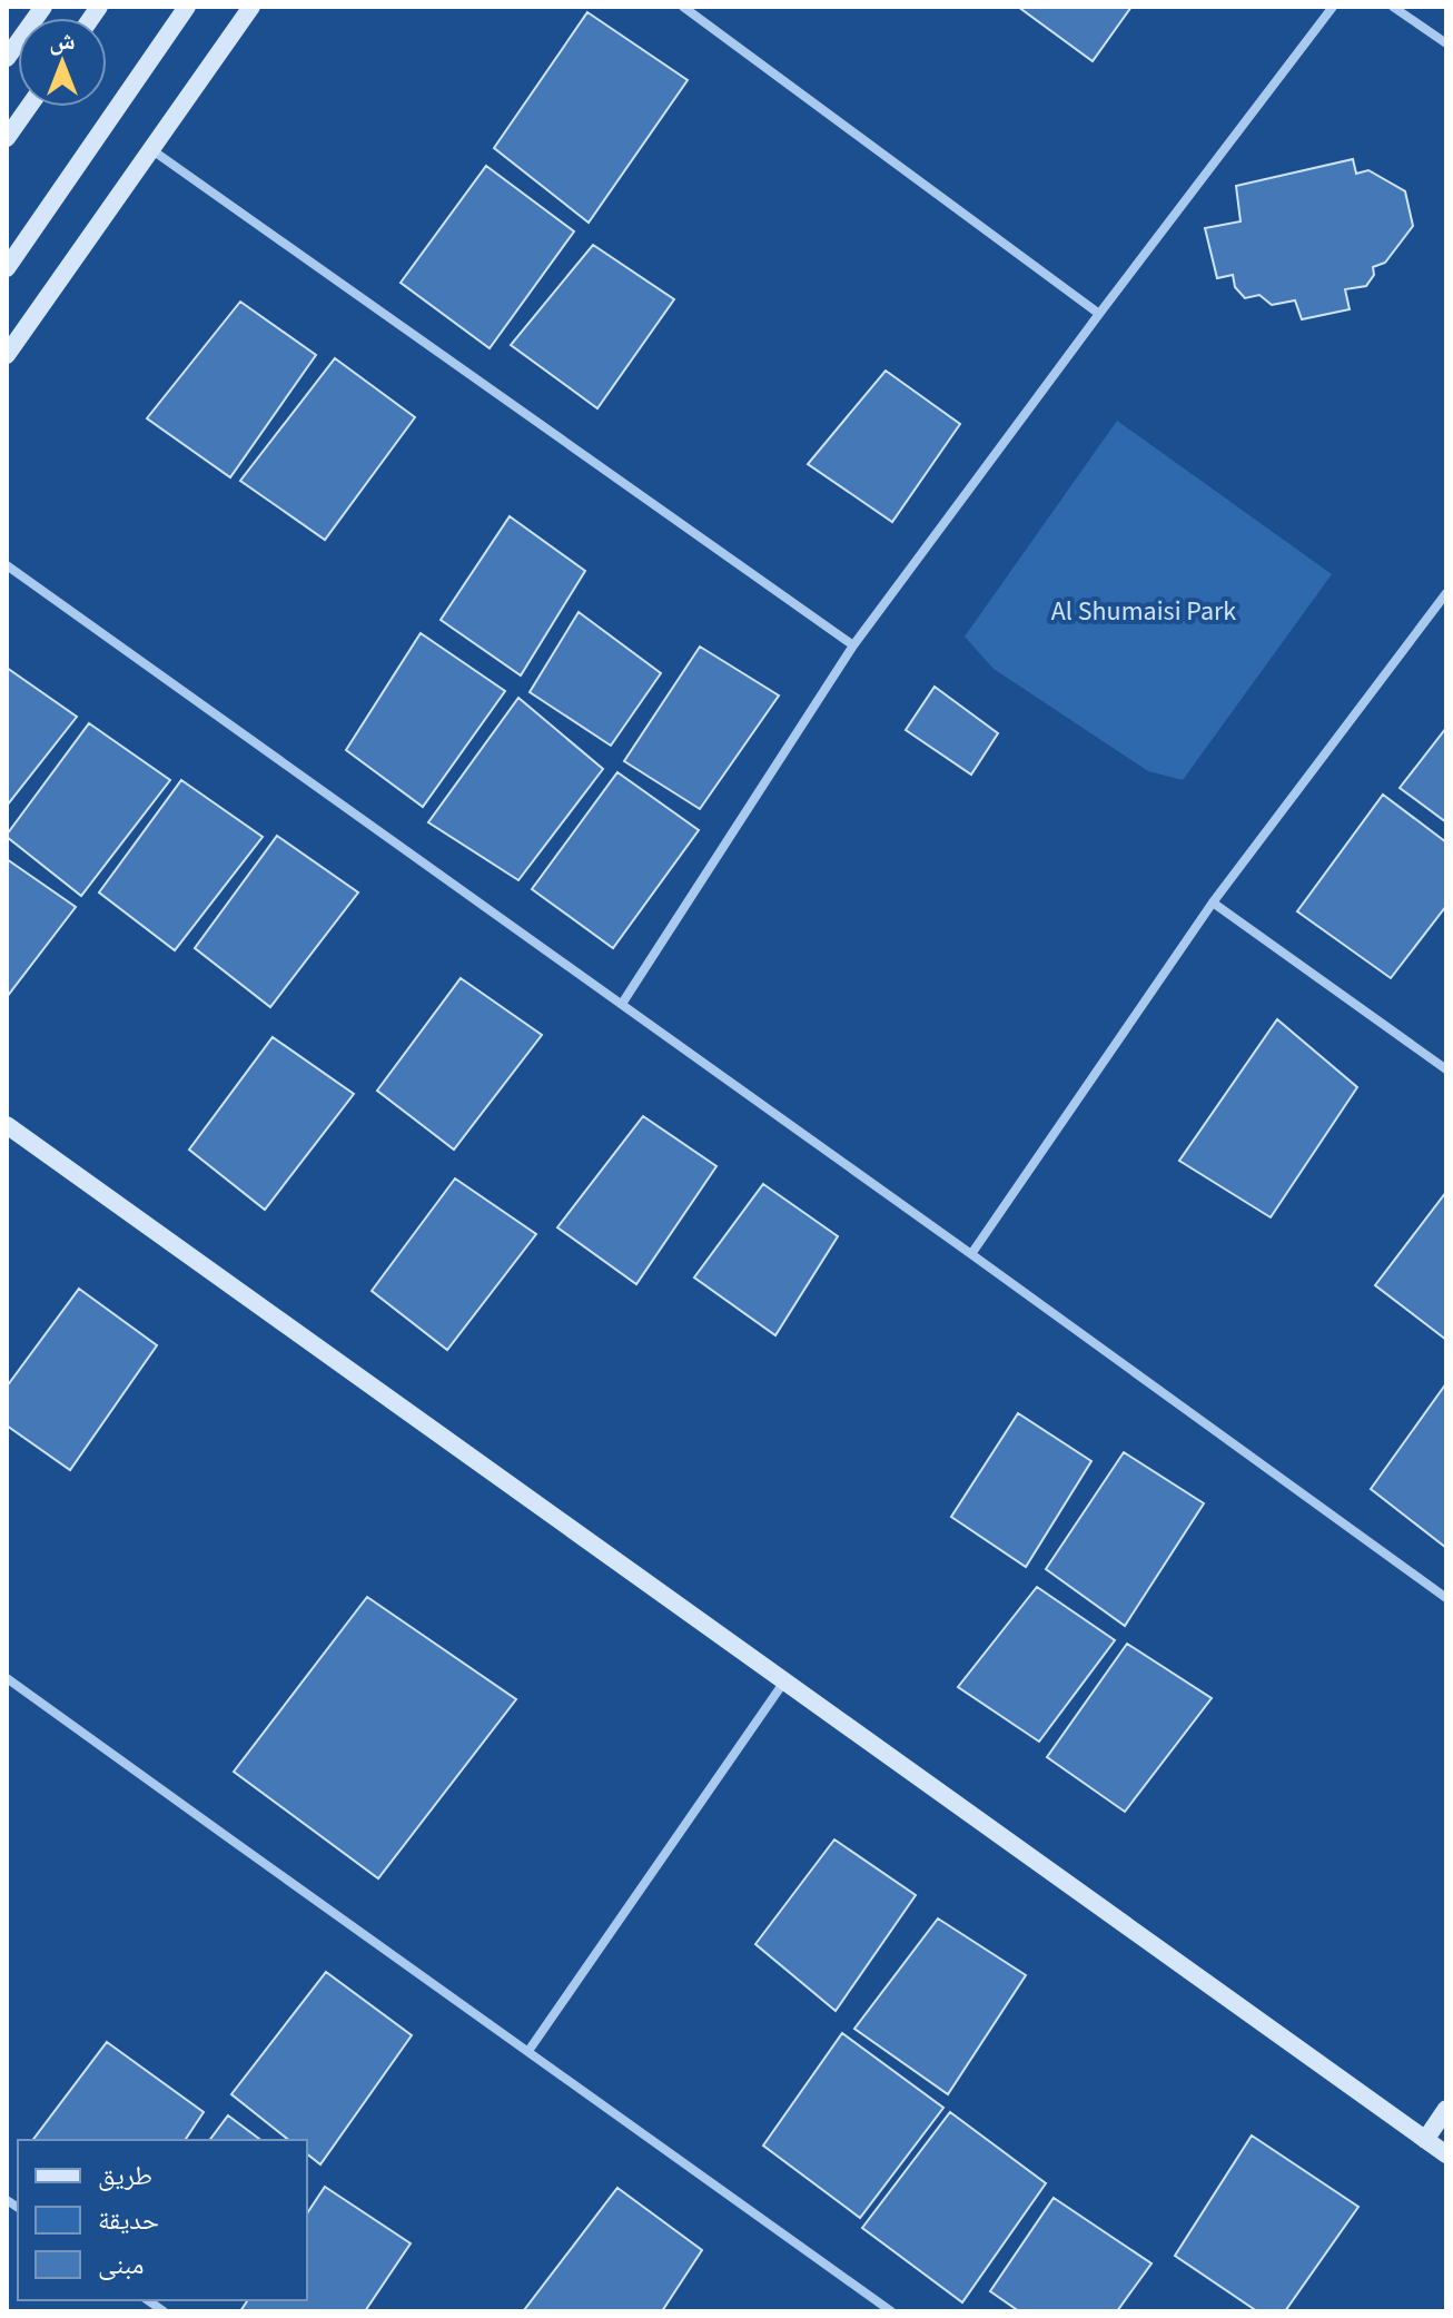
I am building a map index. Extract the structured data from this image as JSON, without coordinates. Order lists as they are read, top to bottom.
{
  "parks": ["Al Shumaisi Park"],
  "legend": ["طريق", "حديقة", "مبنى"],
  "north": "top"
}
